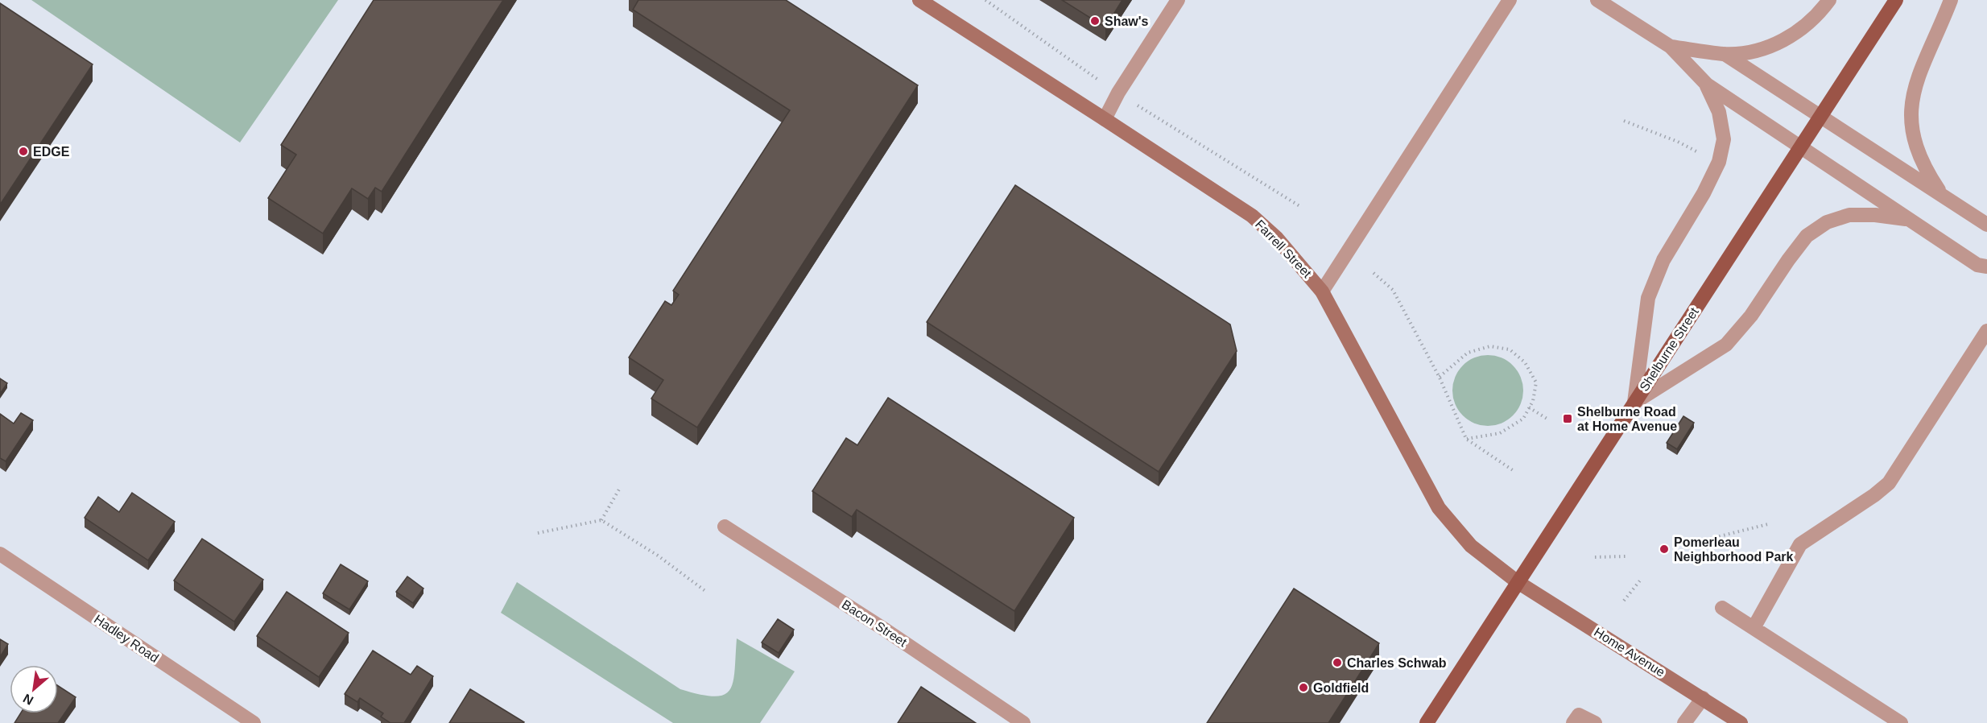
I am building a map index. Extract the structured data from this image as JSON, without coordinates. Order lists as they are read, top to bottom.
{
  "streets": {
    "main road": ["Shelburne Street"],
    "street": [
      "Farrell Street",
      "Bacon Street",
      "Hadley Road",
      "Home Avenue"
    ]
  },
  "crossings": [
    ["Farrell Street", "Shelburne Street"],
    ["Farrell Street", "Home Avenue"],
    ["Shelburne Street", "Home Avenue"]
  ],
  "places": {
    "other": [
      "Shaw's",
      "EDGE",
      "Pomerleau Neighborhood Park",
      "Charles Schwab",
      "Goldfield"
    ],
    "transit": ["Shelburne Road at Home Avenue"]
  },
  "north": "bottom left"
}
